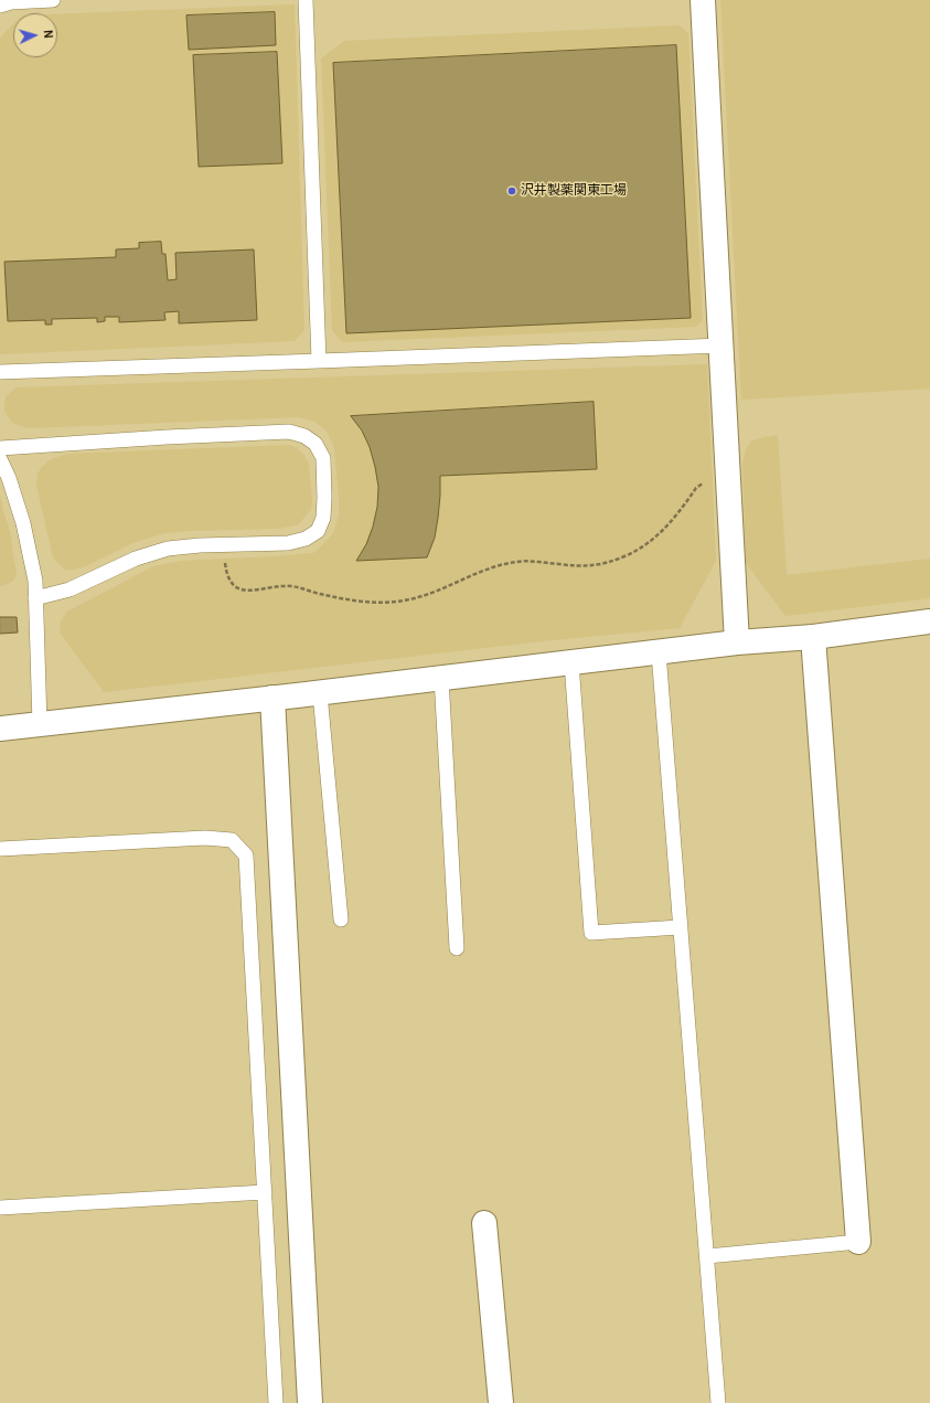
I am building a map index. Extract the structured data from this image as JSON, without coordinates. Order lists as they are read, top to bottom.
{
  "places": ["沢井製薬関東工場"],
  "north": "right"
}
